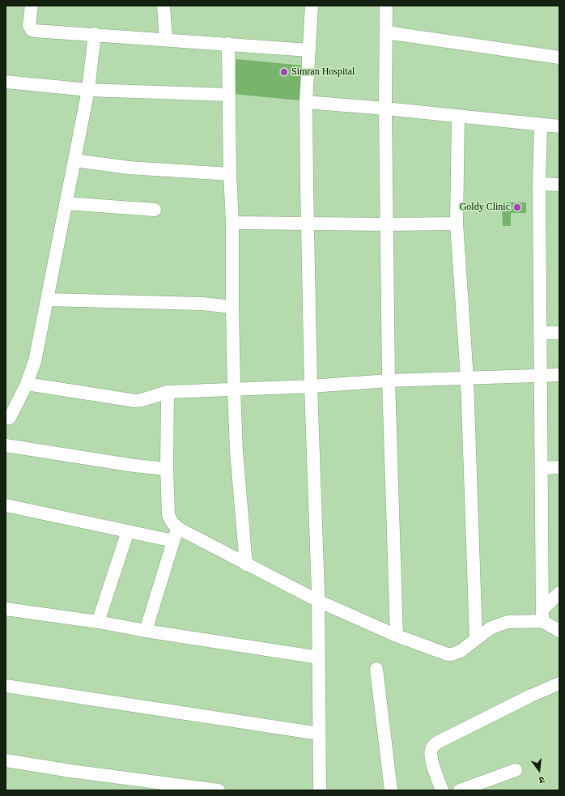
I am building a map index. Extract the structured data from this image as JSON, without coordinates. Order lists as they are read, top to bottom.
{
  "places": ["Simran Hospital", "Goldy Clinic"],
  "north": "bottom"
}
